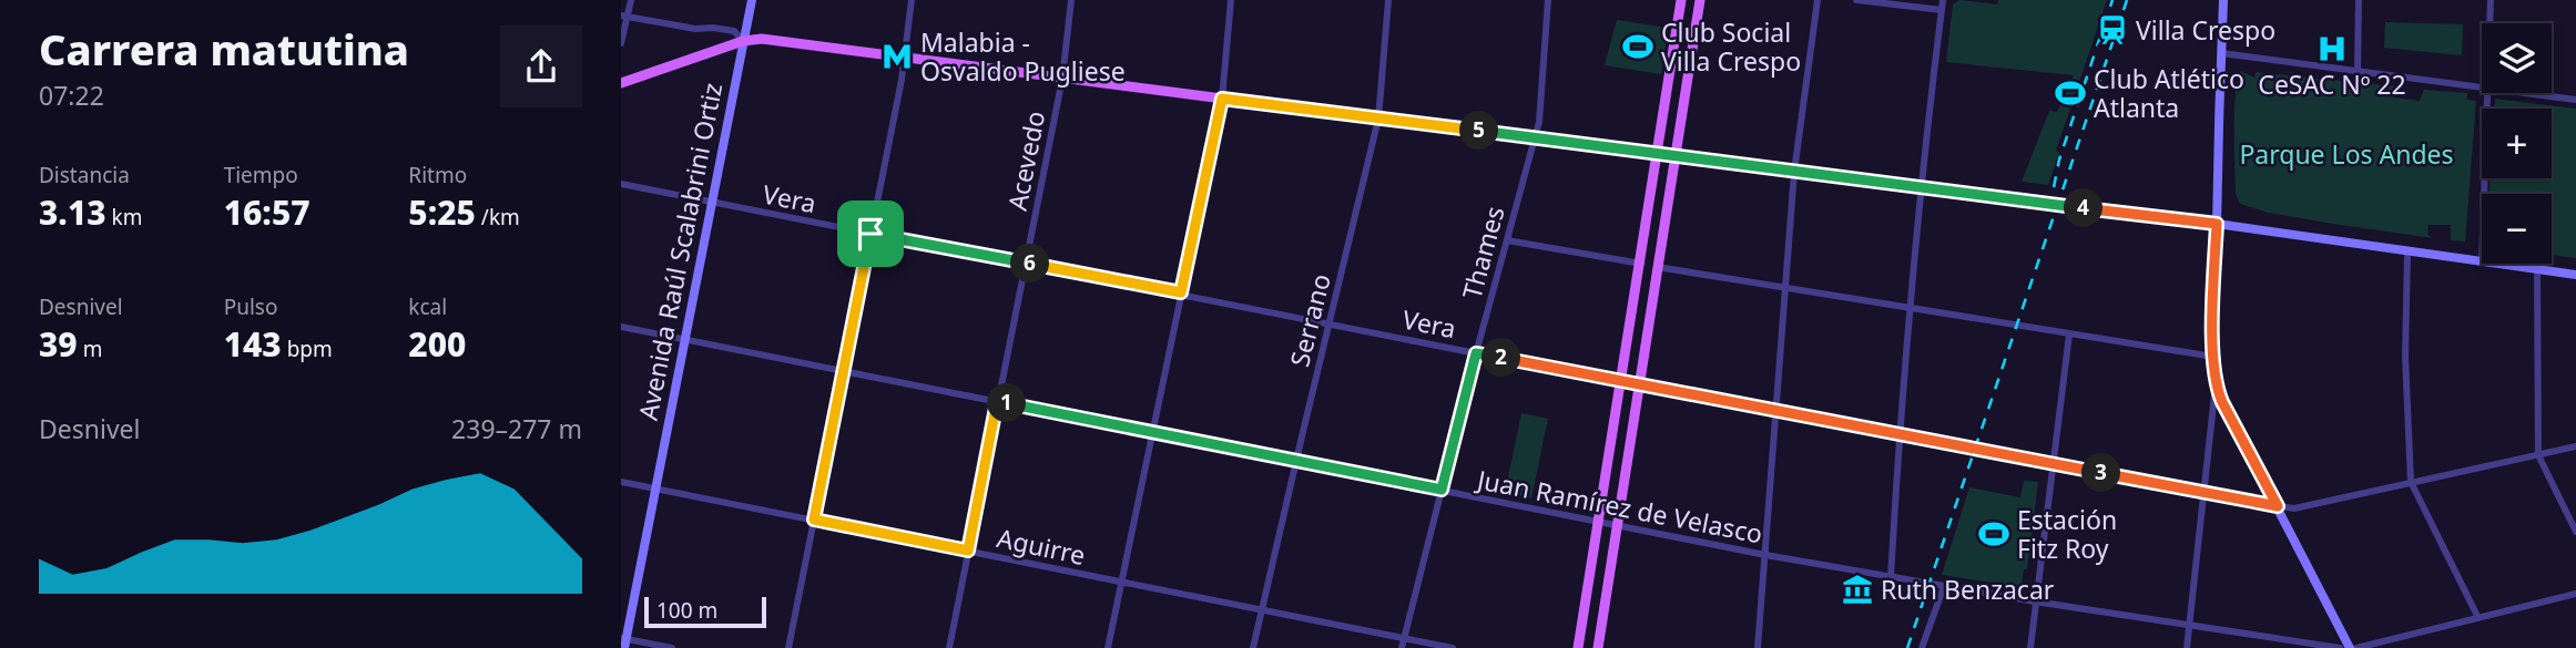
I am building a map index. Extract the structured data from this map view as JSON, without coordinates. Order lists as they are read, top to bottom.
{
  "streets": {
    "main road": ["Avenida Raúl Scalabrini Ortiz"],
    "street": [
      "Acevedo",
      "Vera",
      "Thames",
      "Serrano",
      "Juan Ramírez de Velasco",
      "Aguirre"
    ]
  },
  "crossings": [
    ["Acevedo", "Vera"],
    ["Acevedo", "Juan Ramírez de Velasco"],
    ["Acevedo", "Aguirre"],
    ["Vera", "Avenida Raúl Scalabrini Ortiz"],
    ["Vera", "Thames"],
    ["Vera", "Serrano"],
    ["Avenida Raúl Scalabrini Ortiz", "Juan Ramírez de Velasco"],
    ["Avenida Raúl Scalabrini Ortiz", "Aguirre"],
    ["Thames", "Juan Ramírez de Velasco"],
    ["Thames", "Aguirre"],
    ["Serrano", "Juan Ramírez de Velasco"],
    ["Serrano", "Aguirre"]
  ],
  "parks": ["Parque Los Andes"],
  "places": {
    "station": ["Villa Crespo"],
    "sports": ["Club Social Villa Crespo", "Club Atlético Atlanta", "Estación Fitz Roy"],
    "hospital": ["CeSAC Nº 22"],
    "metro station": ["Malabia - Osvaldo Pugliese"],
    "museum": ["Ruth Benzacar"]
  },
  "scale_bar": "100 m",
  "page": {
    "heading": ["Carrera matutina", "07:22"],
    "map_buttons": ["+", "−"],
    "pins": [
      "5",
      "4",
      "6",
      "2",
      "1",
      "3"
    ],
    "stats": [
      ["Distancia", "3.13 km"],
      ["Tiempo", "16:57"],
      ["Ritmo", "5:25 /km"],
      ["Desnivel", "39 m"],
      ["Pulso", "143 bpm"],
      ["kcal", "200"]
    ],
    "chart": ["Desnivel", "239–277 m"],
    "scale": "100 m"
  }
}
